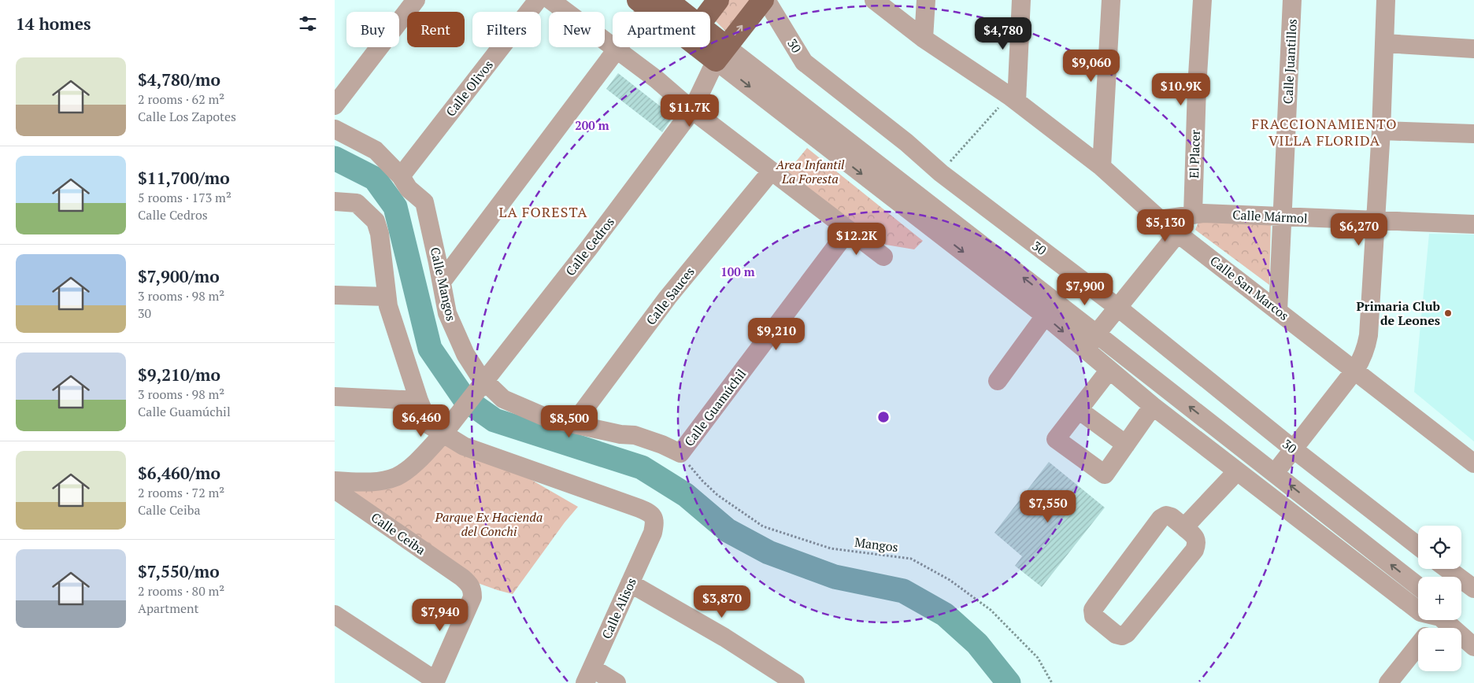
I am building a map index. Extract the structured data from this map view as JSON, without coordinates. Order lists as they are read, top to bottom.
{
  "streets": {
    "street": [
      "30",
      "Calle Juantillos",
      "Calle Olivos",
      "El Placer",
      "Calle Mármol",
      "Calle Cedros",
      "Calle Mangos",
      "Calle San Marcos",
      "Calle Sauces",
      "Calle Guamúchil",
      "Calle Ceiba",
      "Calle Alisos"
    ],
    "path": ["Mangos"]
  },
  "crossings": [
    ["Calle Juantillos", "Calle Mármol"],
    ["Calle Juantillos", "Calle San Marcos"],
    ["Calle Olivos", "Calle Mangos"],
    ["El Placer", "Calle Mármol"],
    ["Calle Mármol", "Calle San Marcos"],
    ["Calle Cedros", "Calle Mangos"],
    ["Calle Cedros", "Calle Alisos"],
    ["Calle Mangos", "Calle Sauces"],
    ["Calle Mangos", "Calle Guamúchil"],
    ["Calle Mangos", "Mangos"],
    ["Calle Guamúchil", "Mangos"]
  ],
  "districts": ["FRACCIONAMIENTO VILLA FLORIDA", "LA FORESTA"],
  "parks": ["Area Infantil La Foresta", "Parque Ex Hacienda del Conchi"],
  "places": ["Primaria Club de Leones"],
  "page": {
    "heading": "14 homes",
    "chip": [
      "Buy",
      "Rent",
      "Filters",
      "New",
      "Apartment"
    ],
    "price": [
      "$4,780",
      "$9,060",
      "$10.9K",
      "$11.7K",
      "$5,130",
      "$6,270",
      "$12.2K",
      "$7,900",
      "$9,210",
      "$6,460",
      "$8,500",
      "$7,550",
      "$3,870",
      "$7,940"
    ],
    "list": [
      {
        "name": "$4,780/mo",
        "note": "2 rooms · 62 m² · Calle Los Zapotes"
      },
      {
        "name": "$11,700/mo",
        "note": "5 rooms · 173 m² · Calle Cedros"
      },
      {
        "name": "$7,900/mo",
        "note": "3 rooms · 98 m² · 30"
      },
      {
        "name": "$9,210/mo",
        "note": "3 rooms · 98 m² · Calle Guamúchil"
      },
      {
        "name": "$6,460/mo",
        "note": "2 rooms · 72 m² · Calle Ceiba"
      },
      {
        "name": "$7,550/mo",
        "note": "2 rooms · 80 m² · Apartment"
      }
    ],
    "map_buttons": ["+", "−"]
  },
  "rings": ["200 m", "100 m"]
}
